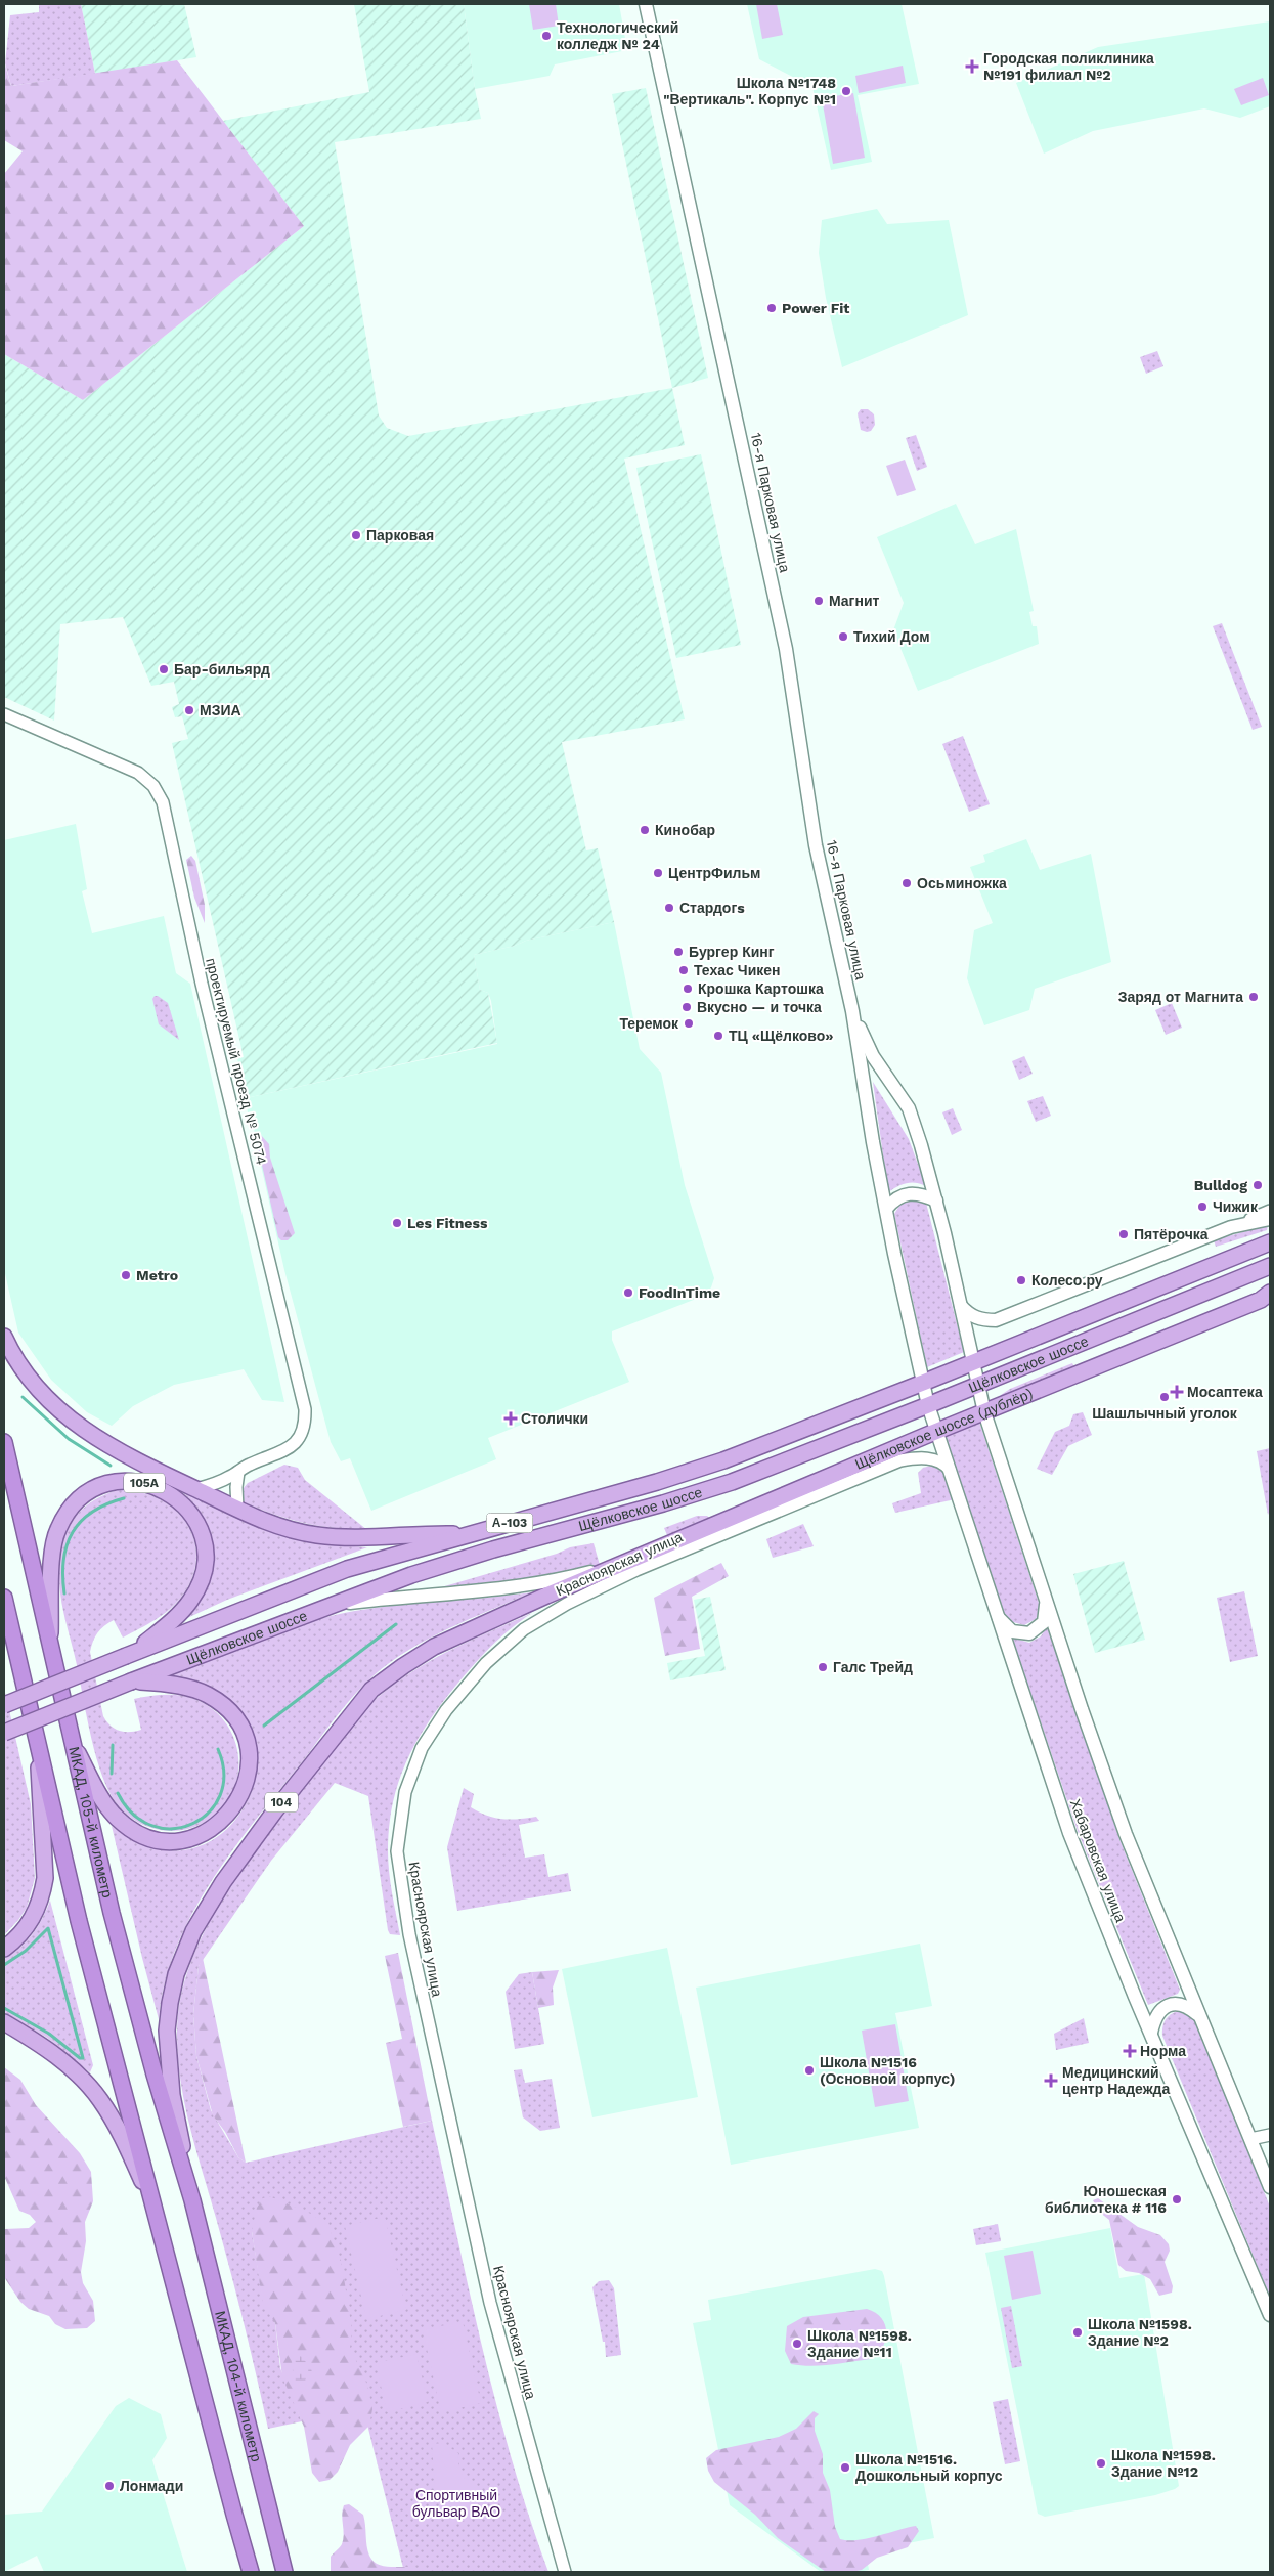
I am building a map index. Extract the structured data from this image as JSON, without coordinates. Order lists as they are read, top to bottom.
{
  "streets": {
    "highway": ["МКАД, 105-й километр", "МКАД, 104-й километр"],
    "main road": [
      "16-я Парковая улица",
      "Щёлковское шоссе",
      "Щёлковское шоссе (дублёр)",
      "105A",
      "А-103",
      "104",
      "Хабаровская улица"
    ],
    "street": ["проектируемый проезд № 5074", "Красноярская улица"]
  },
  "crossings": [
    ["16-я Парковая улица", "Щёлковское шоссе"],
    ["16-я Парковая улица", "Хабаровская улица"],
    ["Щёлковское шоссе", "105A"],
    ["Щёлковское шоссе", "Хабаровская улица"],
    ["Щёлковское шоссе (дублёр)", "104"],
    ["Щёлковское шоссе (дублёр)", "Хабаровская улица"],
    ["105A", "МКАД, 105-й километр"],
    ["Красноярская улица", "Хабаровская улица"],
    ["104", "МКАД, 105-й километр"],
    ["104", "МКАД, 104-й километр"],
    ["МКАД, 105-й километр", "МКАД, 104-й километр"]
  ],
  "parks": ["Спортивный бульвар ВАО"],
  "places": {
    "other": [
      "Технологический колледж № 24",
      "Школа №1748 \"Вертикаль\". Корпус №1",
      "Power Fit",
      "Парковая",
      "Магнит",
      "Тихий Дом",
      "Бар-бильярд",
      "МЗИА",
      "Кинобар",
      "ЦентрФильм",
      "Осьминожка",
      "Стардогs",
      "Бургер Кинг",
      "Техас Чикен",
      "Крошка Картошка",
      "Заряд от Магнита",
      "Вкусно — и точка",
      "Теремок",
      "ТЦ «Щёлково»",
      "Bulldog",
      "Чижик",
      "Les Fitness",
      "Пятёрочка",
      "Metro",
      "Колесо.ру",
      "FoodInTime",
      "Шашлычный уголок",
      "Галс Трейд",
      "Школа №1516 (Основной корпус)",
      "Юношеская библиотека # 116",
      "Школа №1598. Здание №2",
      "Школа №1598. Здание №11",
      "Школа №1598. Здание №12",
      "Школа №1516. Дошкольный корпус",
      "Лонмади"
    ],
    "health": [
      "Городская поликлиника №191 филиал №2",
      "Мосаптека",
      "Столички",
      "Норма",
      "Медицинский центр Надежда"
    ]
  }
}
